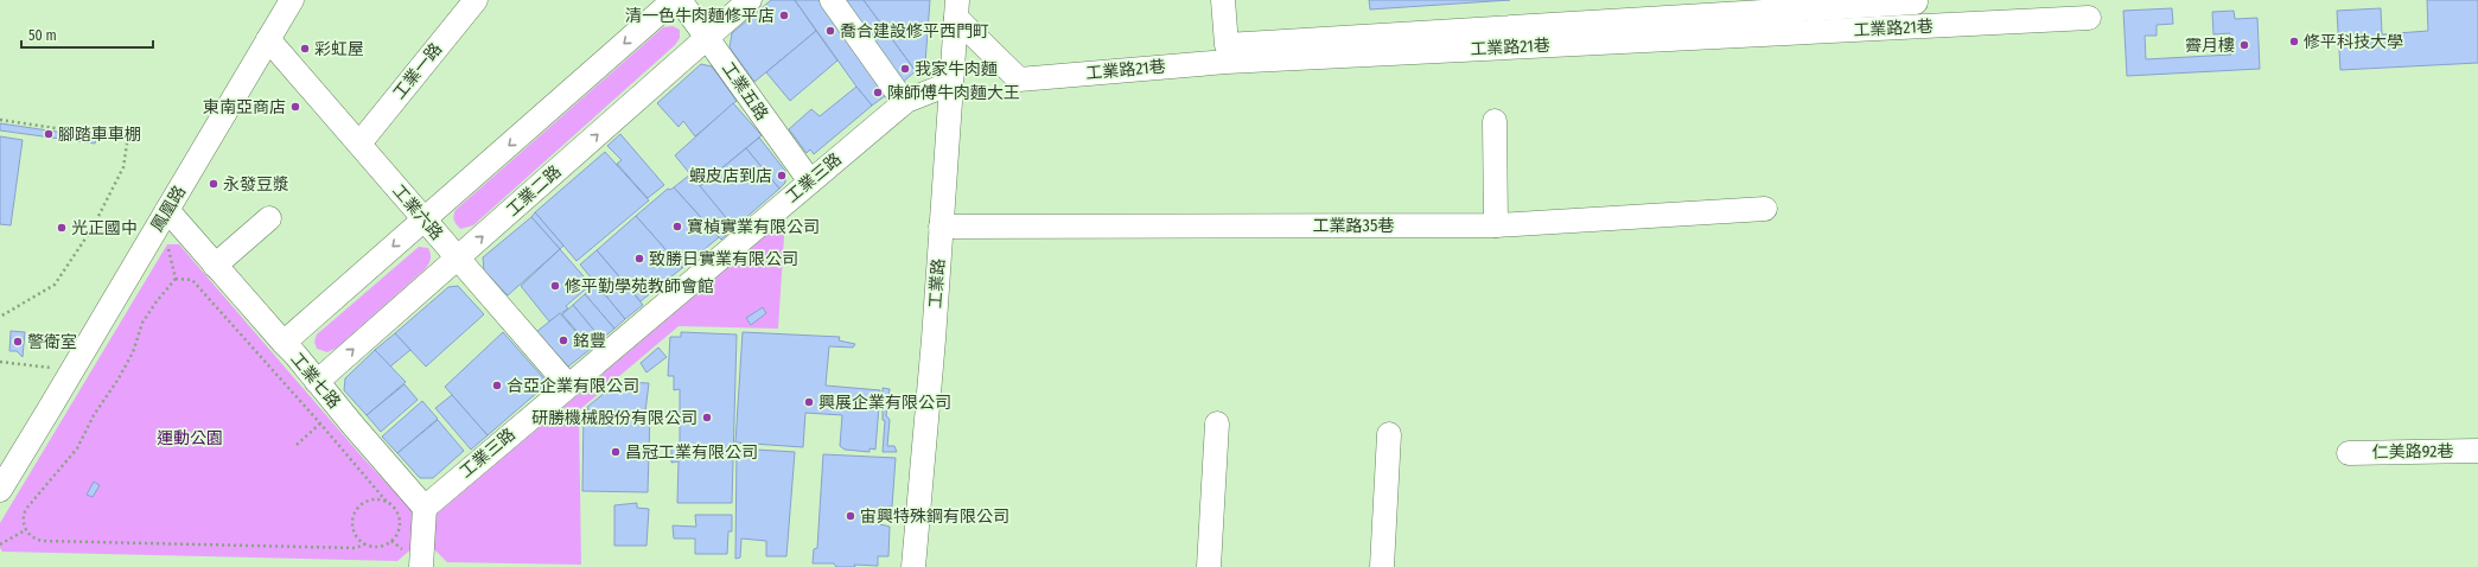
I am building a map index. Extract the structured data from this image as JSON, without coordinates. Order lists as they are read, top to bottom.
{
  "streets": {
    "street": [
      "工業路21巷",
      "工業一路",
      "工業五路",
      "工業三路",
      "工業二路",
      "鳳凰路",
      "工業六路",
      "工業路35巷",
      "工業路",
      "工業七路",
      "仁美路92巷"
    ]
  },
  "crossings": [
    ["工業路21巷", "工業路"],
    ["工業一路", "工業六路"],
    ["工業五路", "工業三路"],
    ["工業五路", "工業二路"],
    ["工業三路", "工業六路"],
    ["工業三路", "工業路"],
    ["工業三路", "工業七路"],
    ["工業二路", "工業六路"],
    ["工業二路", "工業七路"],
    ["鳳凰路", "工業六路"],
    ["鳳凰路", "工業七路"],
    ["工業路35巷", "工業路"]
  ],
  "parks": ["運動公園"],
  "places": [
    "清一色牛肉麵修平店",
    "喬合建設修平西門町",
    "修平科技大學",
    "霽月樓",
    "彩虹屋",
    "我家牛肉麵",
    "陳師傅牛肉麵大王",
    "東南亞商店",
    "腳踏車車棚",
    "蝦皮店到店",
    "永發豆漿",
    "寶楨實業有限公司",
    "光正國中",
    "致勝日實業有限公司",
    "修平勤學苑教師會館",
    "銘豐",
    "警衛室",
    "合亞企業有限公司",
    "興展企業有限公司",
    "研勝機械股份有限公司",
    "昌冠工業有限公司",
    "宙興特殊鋼有限公司"
  ],
  "scale_bar": "50 m"
}
